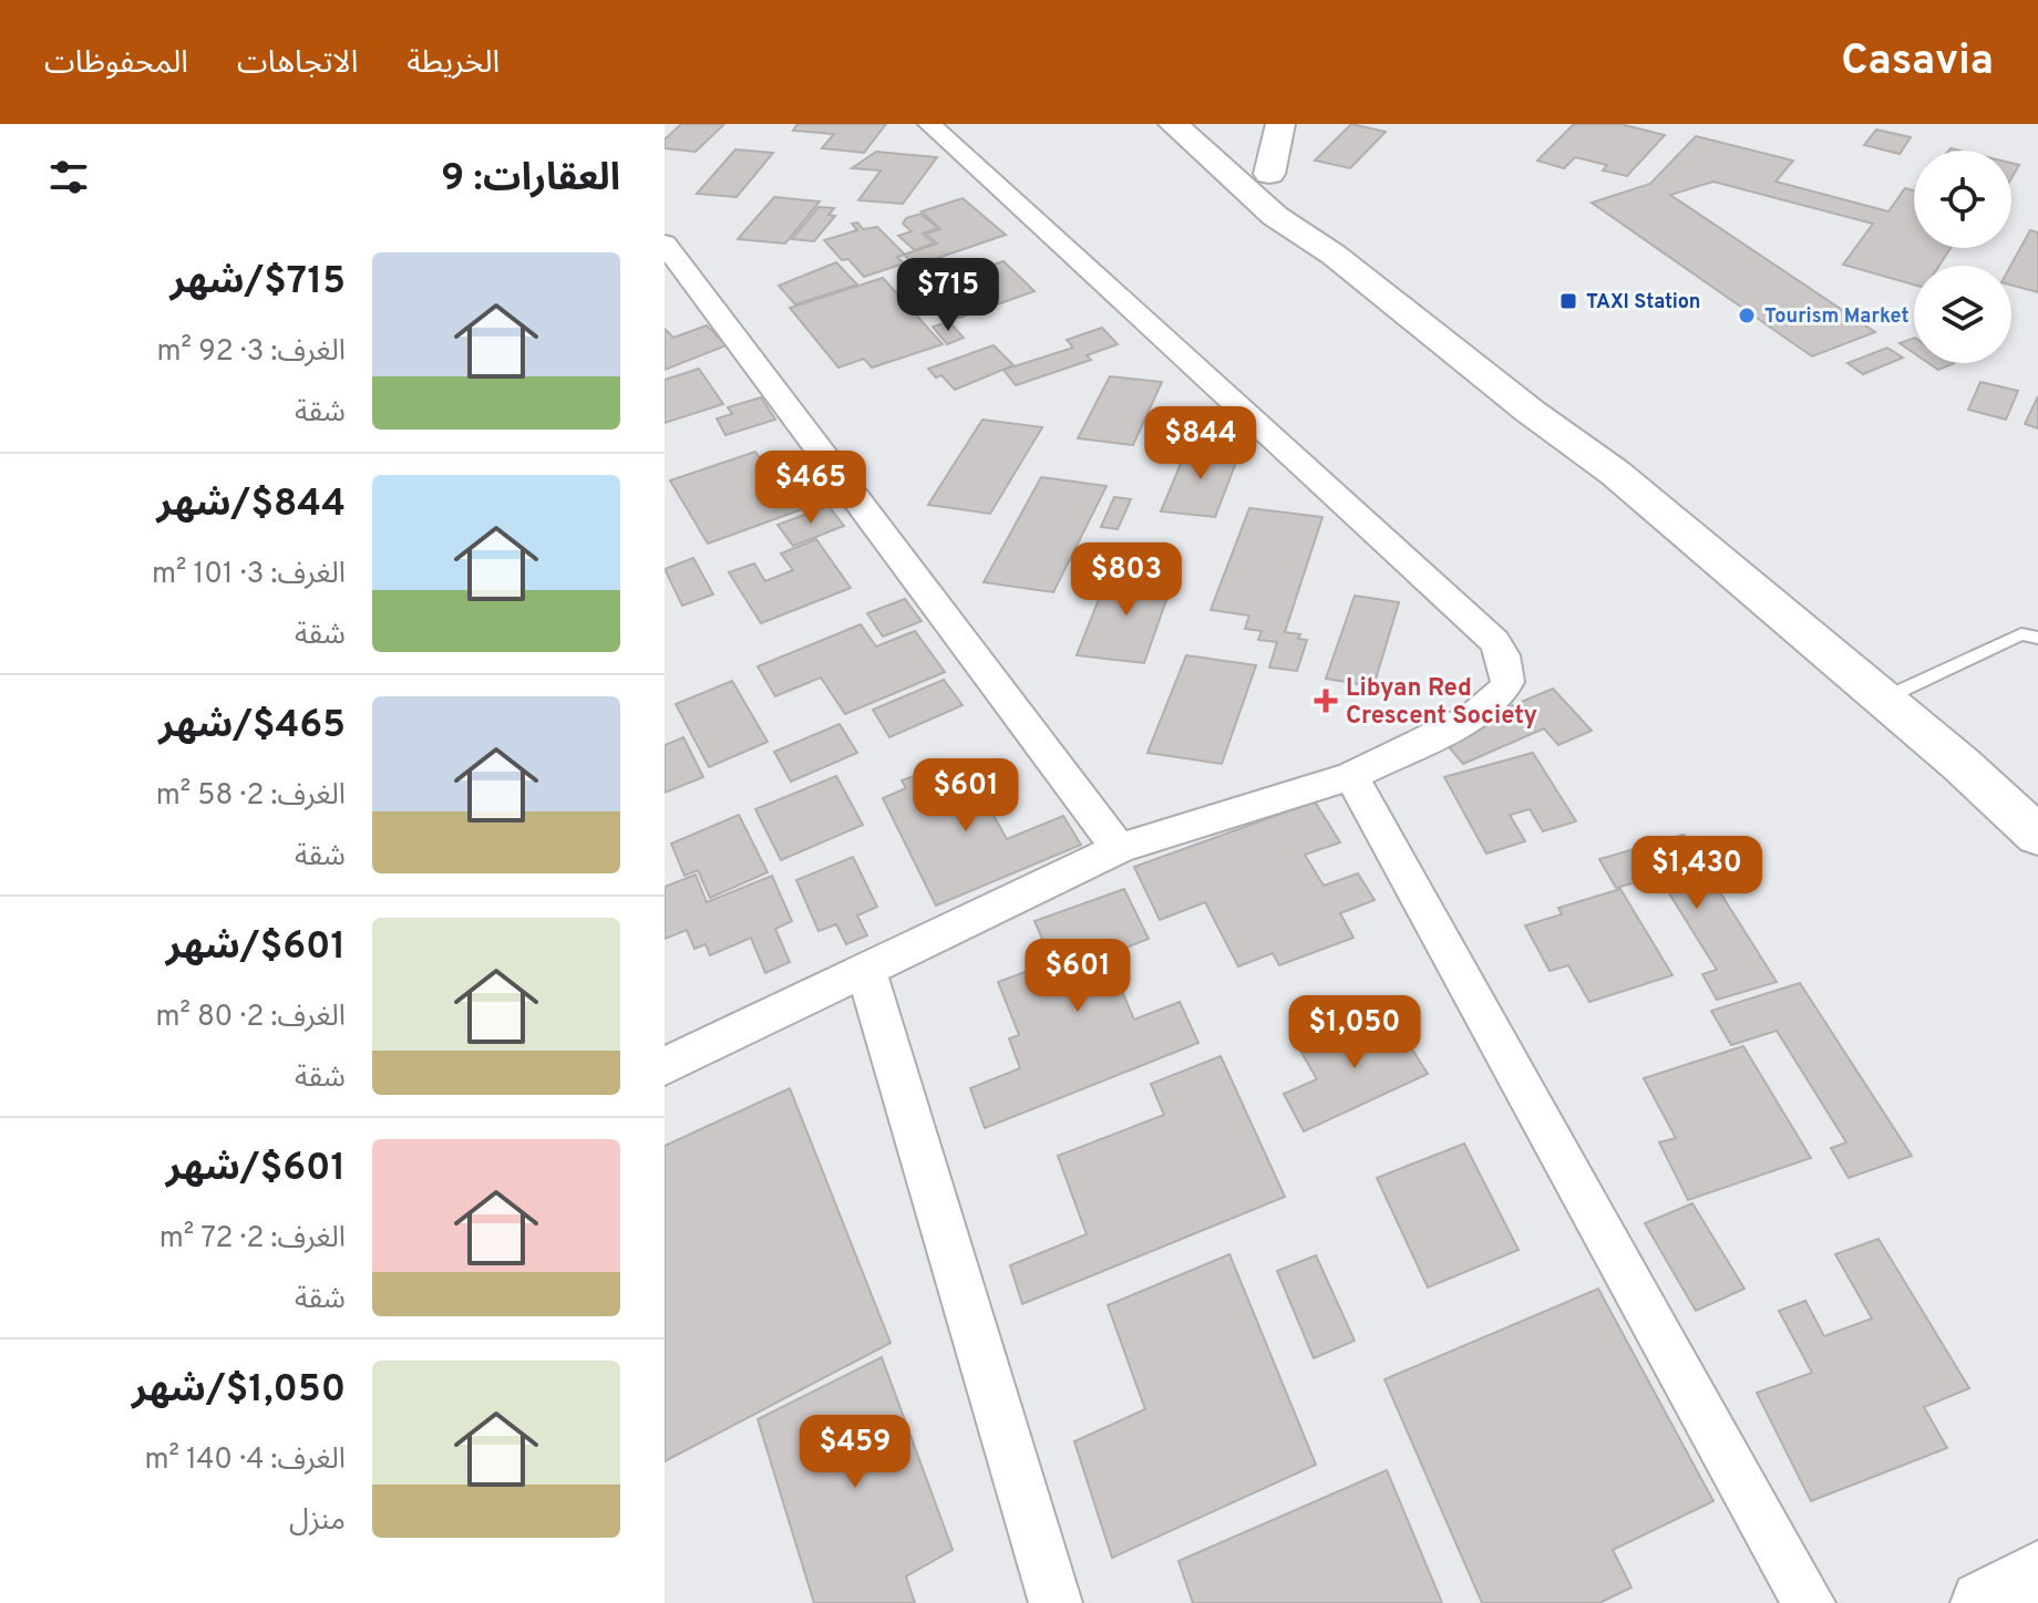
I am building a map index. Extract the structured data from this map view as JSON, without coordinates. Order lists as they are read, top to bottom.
{
  "places": {
    "transit": ["TAXI Station"],
    "other": ["Tourism Market"],
    "health": ["Libyan Red Crescent Society"]
  },
  "page": {
    "header": "Casavia",
    "nav": ["الخريطة", "الاتجاهات", "المحفوظات"],
    "heading": "العقارات: 9",
    "list": [
      {
        "name": "$715/شهر",
        "note": "الغرف: 3 · 92 m² · شقة"
      },
      {
        "name": "$844/شهر",
        "note": "الغرف: 3 · 101 m² · شقة"
      },
      {
        "name": "$465/شهر",
        "note": "الغرف: 2 · 58 m² · شقة"
      },
      {
        "name": "$601/شهر",
        "note": "الغرف: 2 · 80 m² · شقة"
      },
      {
        "name": "$601/شهر",
        "note": "الغرف: 2 · 72 m² · شقة"
      },
      {
        "name": "$1,050/شهر",
        "note": "الغرف: 4 · 140 m² · منزل"
      }
    ],
    "price": [
      "$715",
      "$844",
      "$465",
      "$803",
      "$601",
      "$1,430",
      "$601",
      "$1,050",
      "$459"
    ]
  }
}
